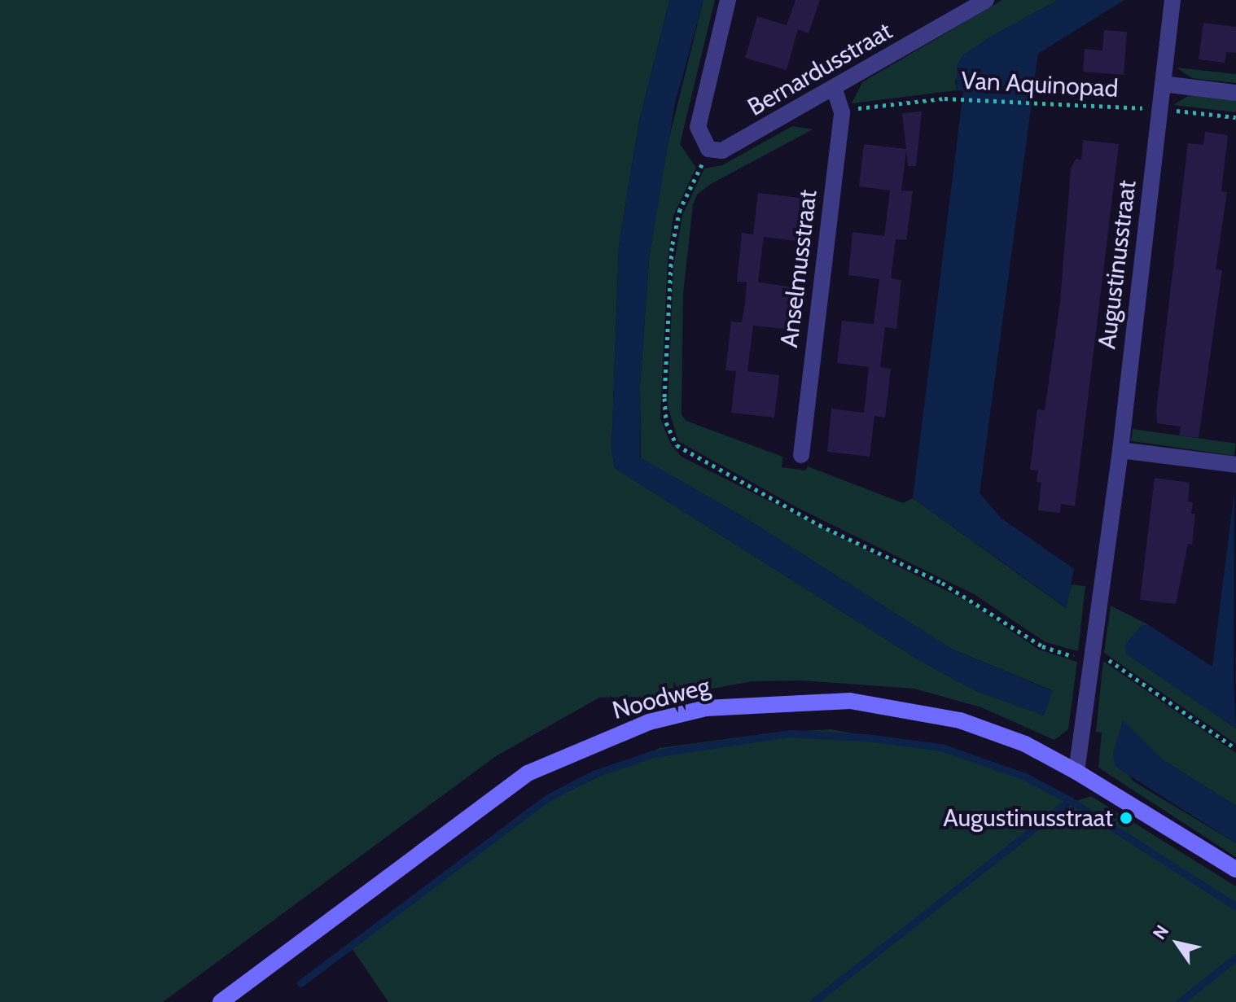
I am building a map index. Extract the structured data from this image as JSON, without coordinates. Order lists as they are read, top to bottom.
{
  "streets": {
    "main road": ["Noodweg"],
    "street": ["Bernardusstraat", "Augustinusstraat", "Anselmusstraat"],
    "path": ["Van Aquinopad"]
  },
  "crossings": [
    ["Bernardusstraat", "Anselmusstraat"],
    ["Van Aquinopad", "Augustinusstraat"],
    ["Van Aquinopad", "Anselmusstraat"],
    ["Augustinusstraat", "Noodweg"]
  ],
  "places": ["Augustinusstraat"],
  "north": "top left"
}
